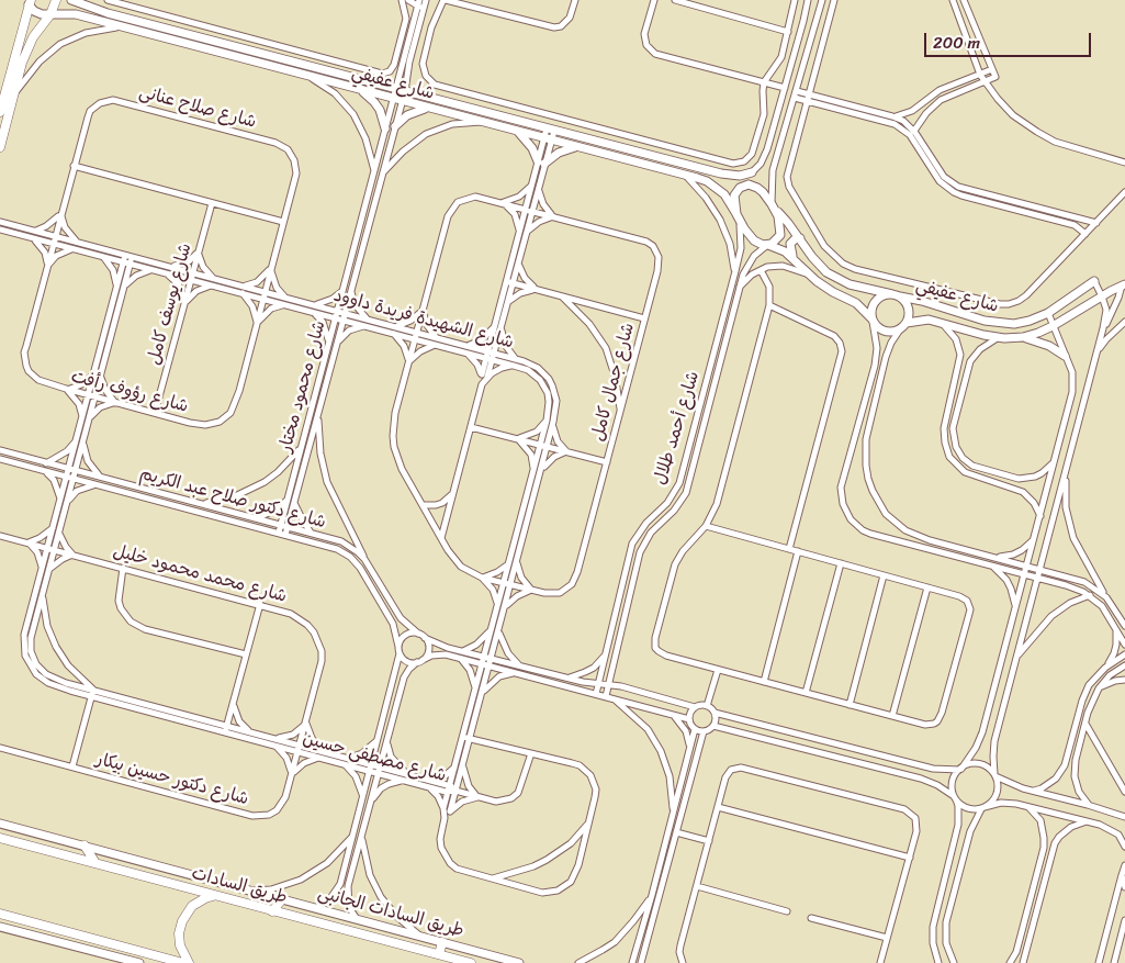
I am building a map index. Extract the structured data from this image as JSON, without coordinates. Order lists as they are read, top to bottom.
{
  "streets": {
    "main road": ["طريق السادات"],
    "street": [
      "شارع عفيفي",
      "شارع صلاح عنانى",
      "شارع يوسف كامل",
      "شارع الشهيدة فريدة داوود",
      "شارع جمال كامل",
      "شارع محمود مختار",
      "شارع رؤوف رأفت",
      "شارع أحمد طلال",
      "شارع دكتور صلاح عبد الكريم",
      "شارع محمد محمود خليل",
      "شارع مصطفى حسين",
      "شارع دكتور حسين بيكار",
      "طريق السادات الجانبى"
    ]
  },
  "crossings": [
    ["شارع عفيفي", "شارع محمود مختار"],
    ["شارع عفيفي", "شارع أحمد طلال"],
    ["شارع صلاح عنانى", "شارع يوسف كامل"],
    ["شارع صلاح عنانى", "شارع الشهيدة فريدة داوود"],
    ["شارع صلاح عنانى", "شارع رؤوف رأفت"],
    ["شارع يوسف كامل", "شارع الشهيدة فريدة داوود"],
    ["شارع يوسف كامل", "شارع رؤوف رأفت"],
    ["شارع الشهيدة فريدة داوود", "شارع جمال كامل"],
    ["شارع الشهيدة فريدة داوود", "شارع محمود مختار"],
    ["شارع الشهيدة فريدة داوود", "شارع رؤوف رأفت"],
    ["شارع الشهيدة فريدة داوود", "شارع مصطفى حسين"],
    ["شارع محمود مختار", "شارع دكتور صلاح عبد الكريم"],
    ["شارع رؤوف رأفت", "شارع مصطفى حسين"],
    ["شارع دكتور صلاح عبد الكريم", "شارع مصطفى حسين"],
    ["شارع دكتور صلاح عبد الكريم", "طريق السادات الجانبى"],
    ["شارع محمد محمود خليل", "شارع مصطفى حسين"],
    ["شارع محمد محمود خليل", "شارع دكتور حسين بيكار"],
    ["شارع مصطفى حسين", "شارع دكتور حسين بيكار"]
  ],
  "scale_bar": "200 m"
}
